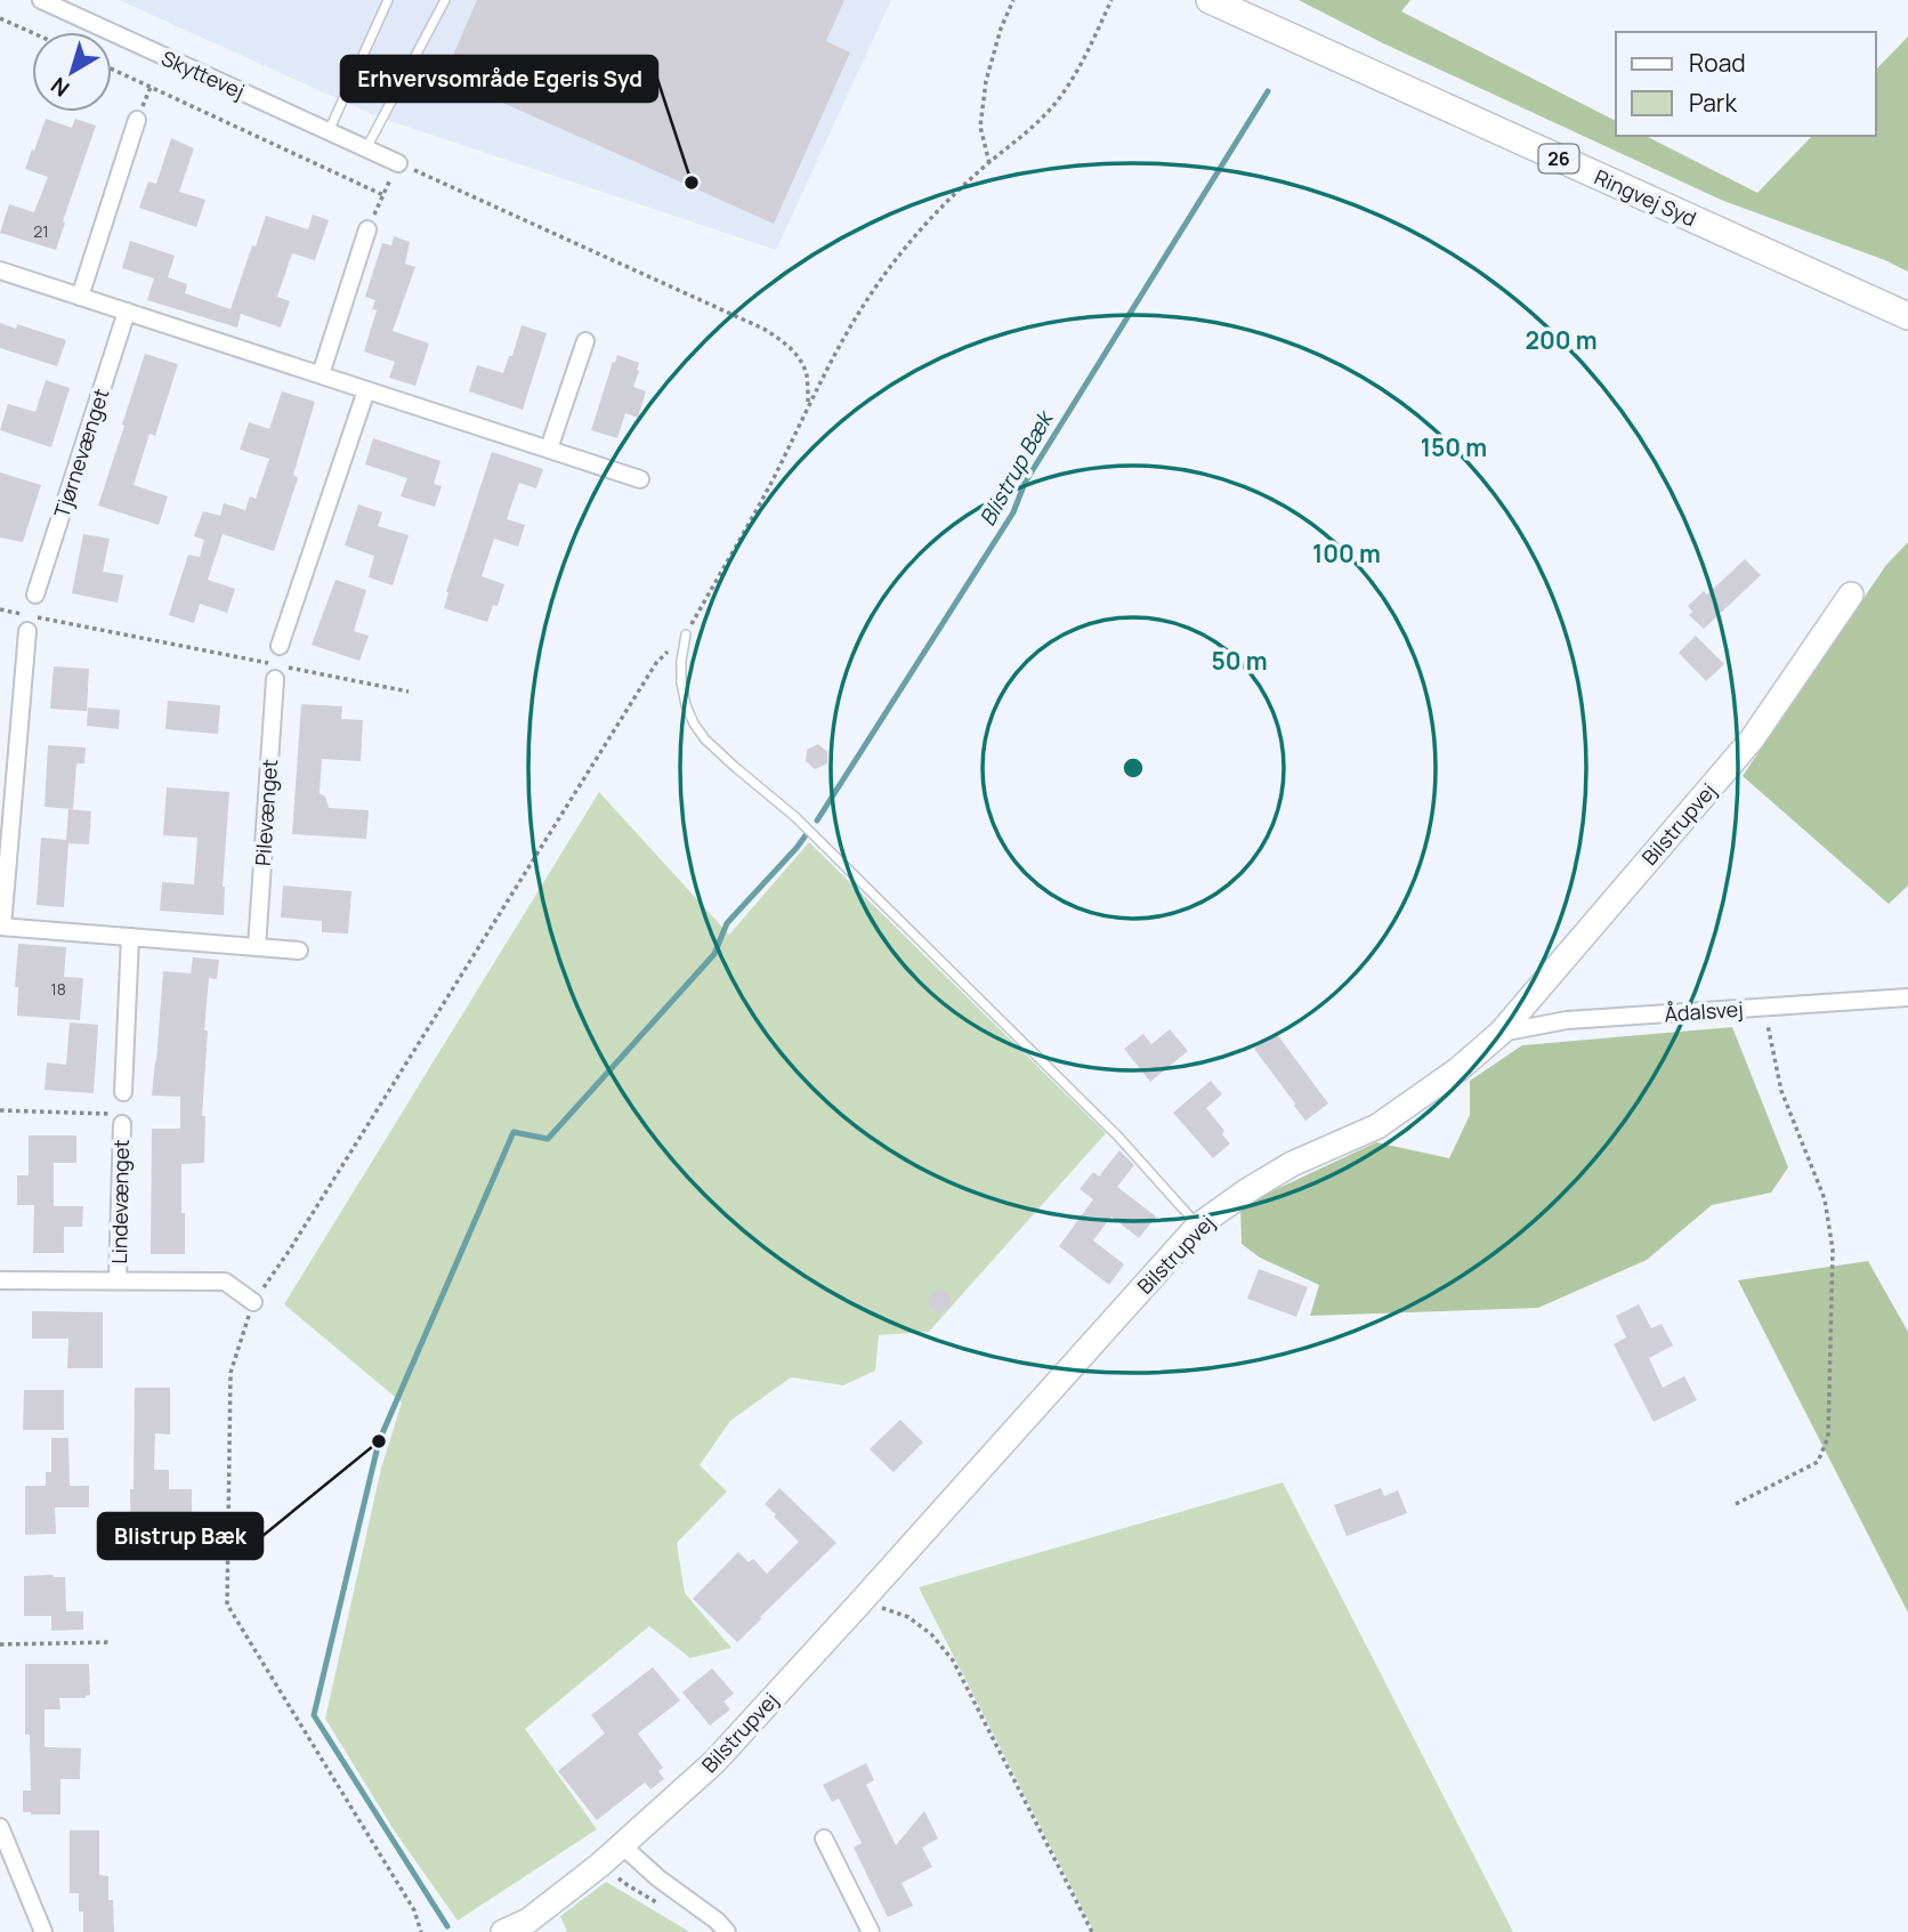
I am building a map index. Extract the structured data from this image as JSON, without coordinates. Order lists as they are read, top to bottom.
{
  "streets": {
    "main road": ["26", "Ringvej Syd"],
    "street": [
      "Skyttevej",
      "Tjørnevænget",
      "Pilevænget",
      "Bilstrupvej",
      "Ådalsvej",
      "Lindevænget"
    ]
  },
  "crossings": [
    ["Bilstrupvej", "Ådalsvej"]
  ],
  "water": ["Blistrup Bæk"],
  "places": ["Erhvervsområde Egeris Syd", "Blistrup Bæk"],
  "house_numbers": ["21", "18"],
  "legend": ["Road", "Park"],
  "north": "bottom left",
  "rings": [
    "200 m",
    "150 m",
    "100 m",
    "50 m"
  ]
}
